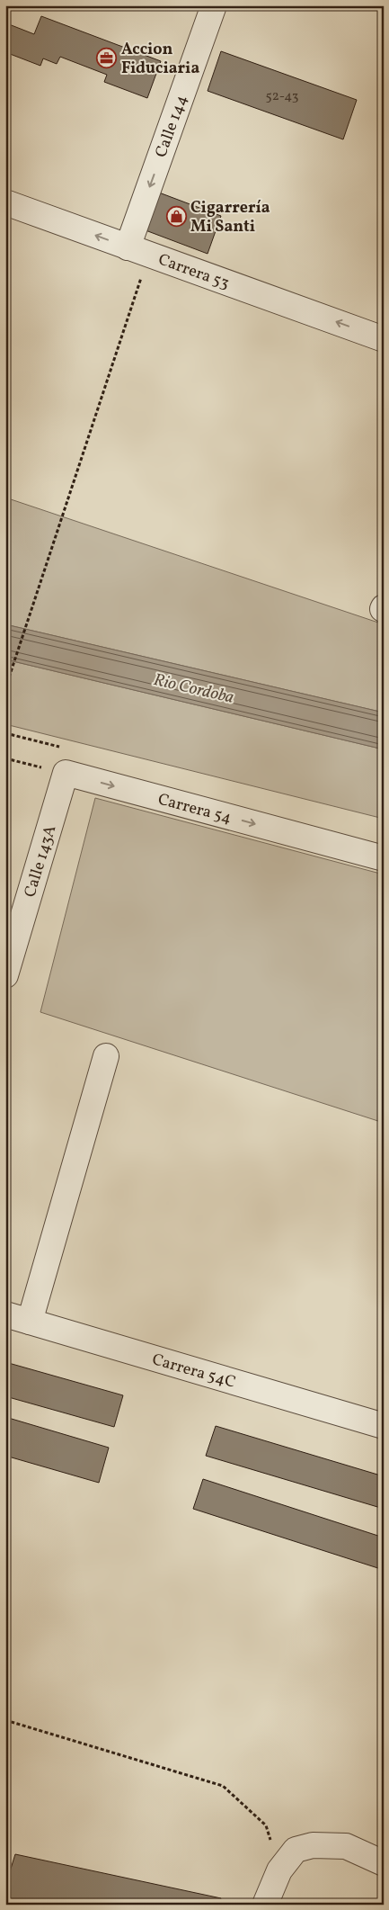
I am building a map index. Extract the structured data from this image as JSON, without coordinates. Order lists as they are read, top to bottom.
{
  "streets": {
    "street": [
      "Calle 144",
      "Carrera 53",
      "Carrera 54",
      "Calle 143A",
      "Carrera 54C"
    ]
  },
  "crossings": [
    ["Calle 144", "Carrera 53"],
    ["Carrera 54", "Calle 143A"]
  ],
  "one_way": ["Calle 144", "Carrera 53", "Carrera 54"],
  "water": ["Rio Cordoba"],
  "places": {
    "office": ["Accion Fiduciaria"],
    "shop": ["Cigarrería Mi Santi"]
  },
  "house_numbers": ["52-43"]
}
